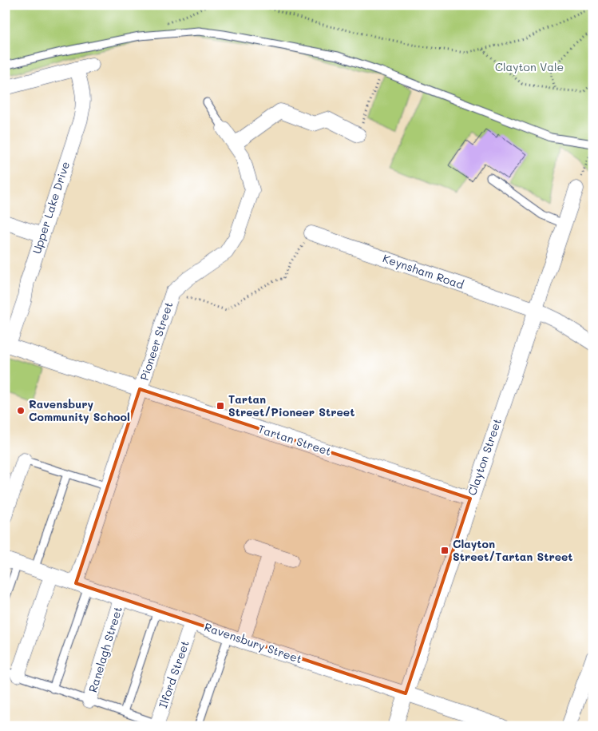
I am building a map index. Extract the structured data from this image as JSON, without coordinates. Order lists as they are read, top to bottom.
{
  "streets": {
    "street": [
      "Upper Lake Drive",
      "Keynsham Road",
      "Pioneer Street",
      "Tartan Street",
      "Clayton Street",
      "Ravensbury Street",
      "Ranelagh Street",
      "Ilford Street"
    ]
  },
  "crossings": [
    ["Upper Lake Drive", "Tartan Street"],
    ["Keynsham Road", "Clayton Street"],
    ["Pioneer Street", "Tartan Street"],
    ["Pioneer Street", "Ravensbury Street"],
    ["Tartan Street", "Clayton Street"],
    ["Clayton Street", "Ravensbury Street"],
    ["Ravensbury Street", "Ranelagh Street"],
    ["Ravensbury Street", "Ilford Street"]
  ],
  "parks": ["Clayton Vale"],
  "places": {
    "transit": ["Tartan Street/Pioneer Street", "Clayton Street/Tartan Street"],
    "other": ["Ravensbury Community School"]
  }
}
